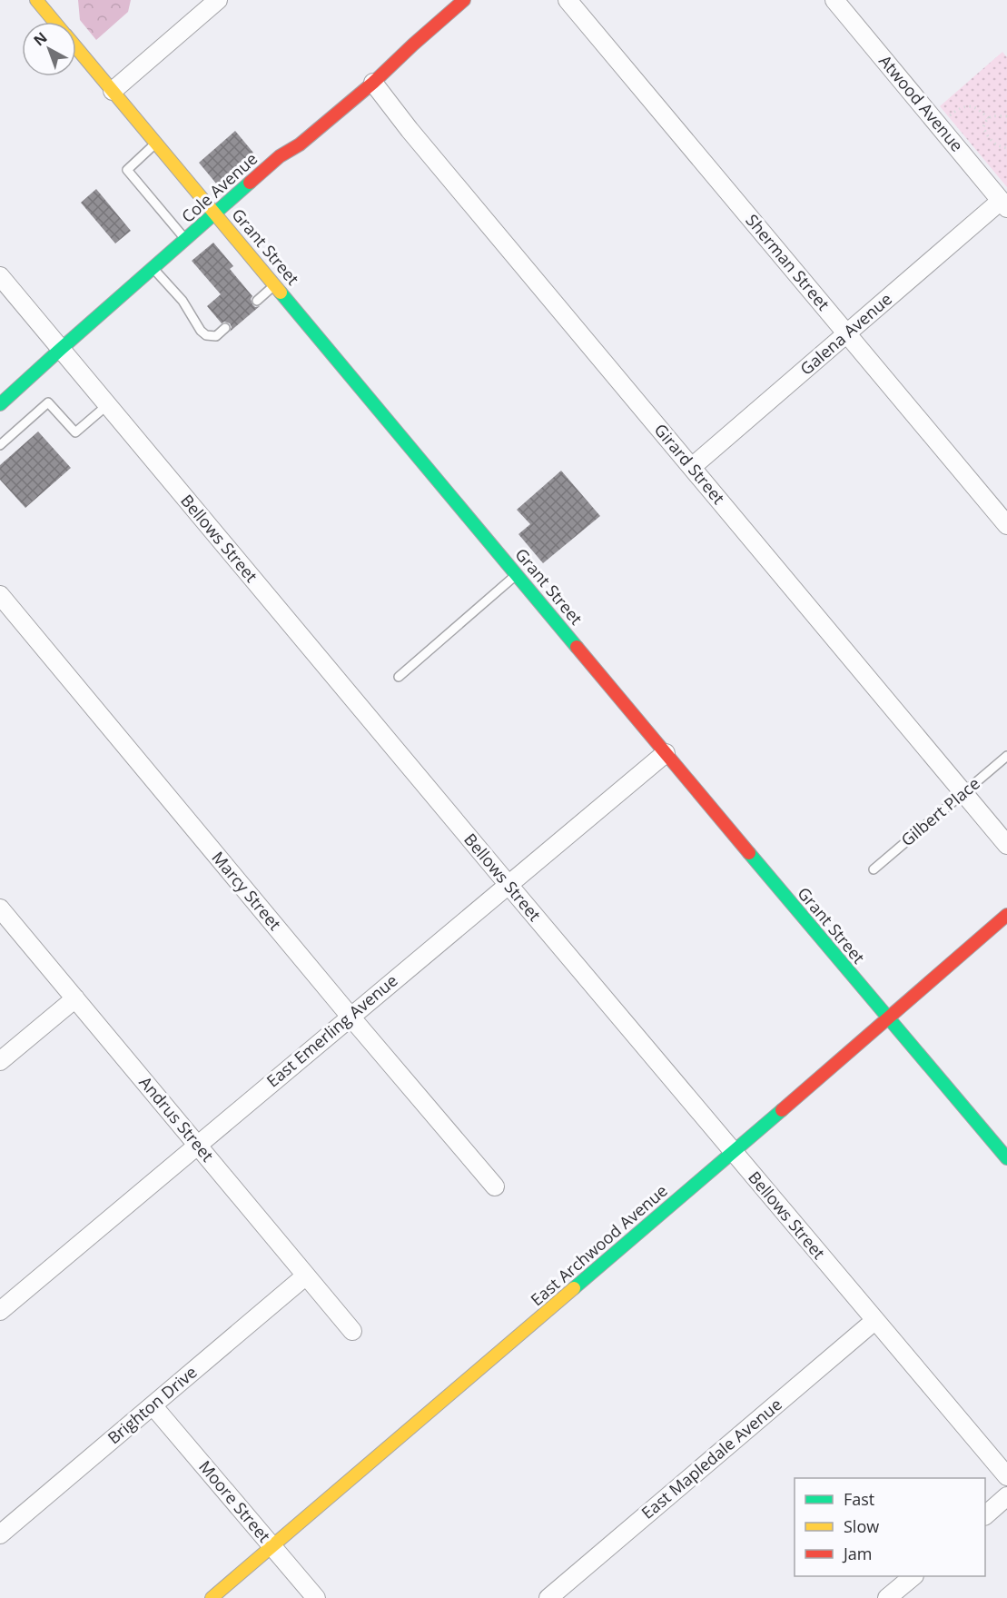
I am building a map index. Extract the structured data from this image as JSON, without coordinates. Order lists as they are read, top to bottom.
{
  "streets": {
    "street": [
      "Atwood Avenue",
      "Cole Avenue",
      "Grant Street",
      "Sherman Street",
      "Galena Avenue",
      "Girard Street",
      "Bellows Street",
      "Marcy Street",
      "East Emerling Avenue",
      "Andrus Street",
      "East Archwood Avenue",
      "Brighton Drive",
      "East Mapledale Avenue",
      "Moore Street"
    ],
    "lane": ["Gilbert Place"]
  },
  "crossings": [
    ["Atwood Avenue", "Galena Avenue"],
    ["Cole Avenue", "Grant Street"],
    ["Cole Avenue", "Girard Street"],
    ["Cole Avenue", "Bellows Street"],
    ["Grant Street", "East Emerling Avenue"],
    ["Grant Street", "East Archwood Avenue"],
    ["Sherman Street", "Galena Avenue"],
    ["Galena Avenue", "Girard Street"],
    ["Girard Street", "Gilbert Place"],
    ["Bellows Street", "East Emerling Avenue"],
    ["Bellows Street", "East Archwood Avenue"],
    ["Bellows Street", "East Mapledale Avenue"],
    ["Marcy Street", "East Emerling Avenue"],
    ["East Emerling Avenue", "Andrus Street"],
    ["Andrus Street", "Brighton Drive"],
    ["East Archwood Avenue", "Moore Street"],
    ["Brighton Drive", "Moore Street"]
  ],
  "legend": ["Fast", "Slow", "Jam"],
  "north": "top left"
}
